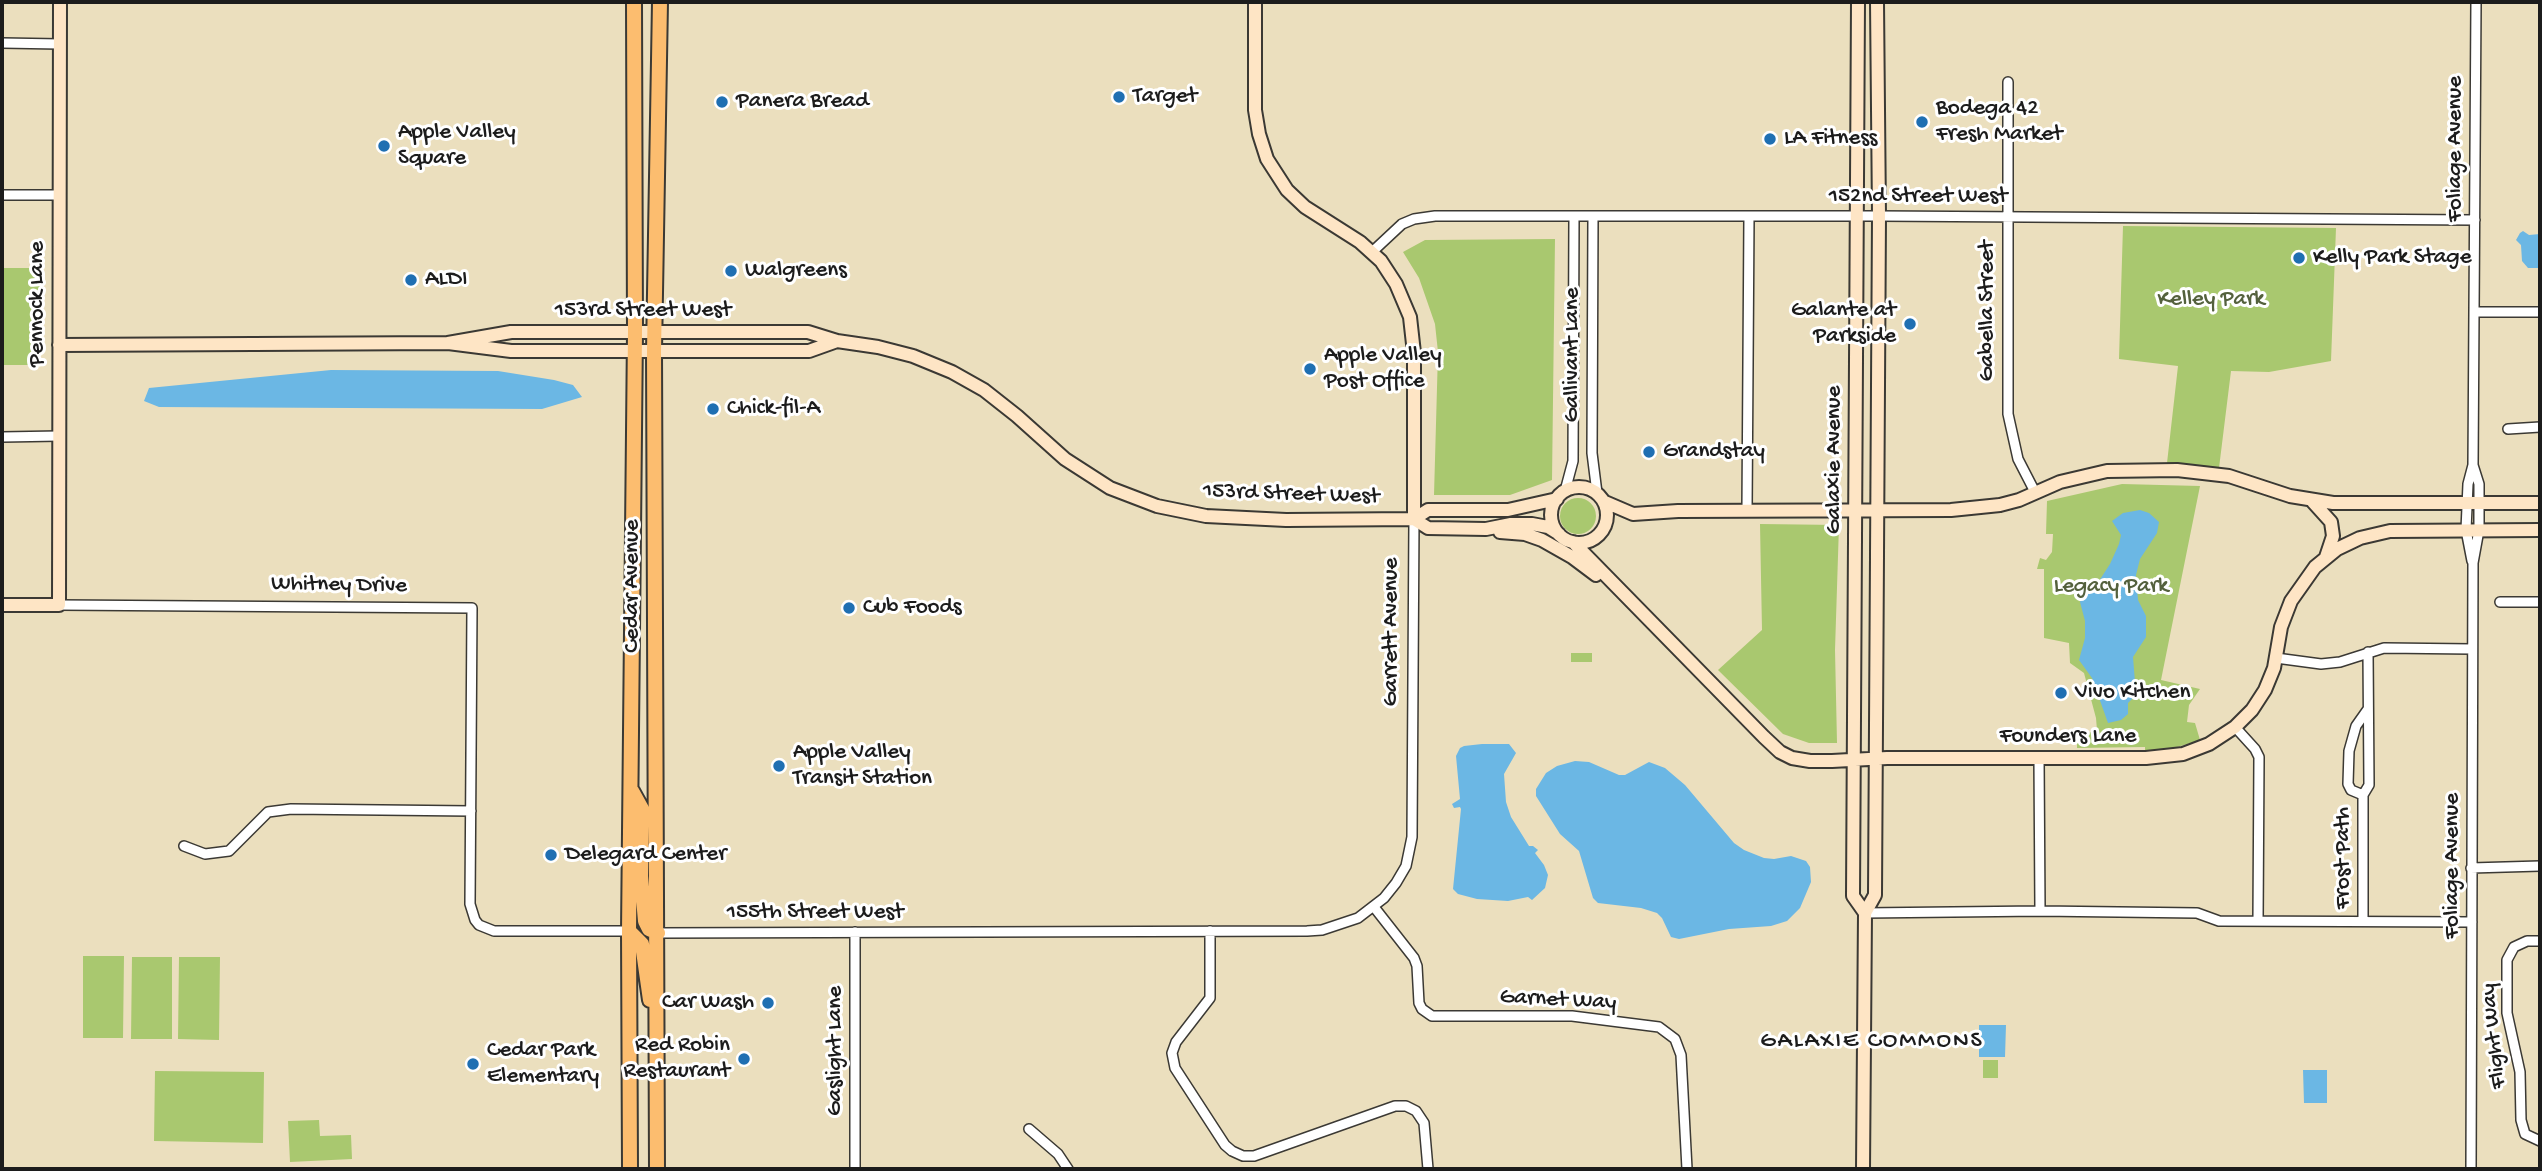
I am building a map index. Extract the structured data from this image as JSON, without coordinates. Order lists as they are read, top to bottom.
{
  "streets": {
    "main road": ["Cedar Avenue"],
    "street": [
      "Foliage Avenue",
      "152nd Street West",
      "Pennock Lane",
      "153rd Street West",
      "Gabella Street",
      "Gallivant Lane",
      "Galaxie Avenue",
      "Whitney Drive",
      "Garrett Avenue",
      "Founders Lane",
      "Frost Path",
      "155th Street West",
      "Garnet Way",
      "Flight Way",
      "Gaslight Lane"
    ]
  },
  "crossings": [
    ["Foliage Avenue", "152nd Street West"],
    ["Foliage Avenue", "Founders Lane"],
    ["152nd Street West", "Gabella Street"],
    ["152nd Street West", "Gallivant Lane"],
    ["152nd Street West", "Galaxie Avenue"],
    ["152nd Street West", "Garrett Avenue"],
    ["Pennock Lane", "153rd Street West"],
    ["Pennock Lane", "Whitney Drive"],
    ["153rd Street West", "Gallivant Lane"],
    ["153rd Street West", "Cedar Avenue"],
    ["153rd Street West", "Garrett Avenue"],
    ["153rd Street West", "Founders Lane"],
    ["Gallivant Lane", "Founders Lane"],
    ["Galaxie Avenue", "Founders Lane"],
    ["Whitney Drive", "Cedar Avenue"],
    ["Cedar Avenue", "155th Street West"],
    ["Garrett Avenue", "155th Street West"],
    ["Garrett Avenue", "Garnet Way"],
    ["155th Street West", "Gaslight Lane"]
  ],
  "districts": ["GALAXIE COMMONS"],
  "parks": ["Kelley Park", "Legacy Park"],
  "places": [
    "Target",
    "Panera Bread",
    "Bodega 42 Fresh Market",
    "LA Fitness",
    "Apple Valley Square",
    "Kelly Park Stage",
    "Walgreens",
    "ALDI",
    "Galante at Parkside",
    "Apple Valley Post Office",
    "Chick-fil-A",
    "Grandstay",
    "Cub Foods",
    "Vivo Kitchen",
    "Apple Valley Transit Station",
    "Delegard Center",
    "Car Wash",
    "Red Robin Restaurant",
    "Cedar Park Elementary"
  ]
}
